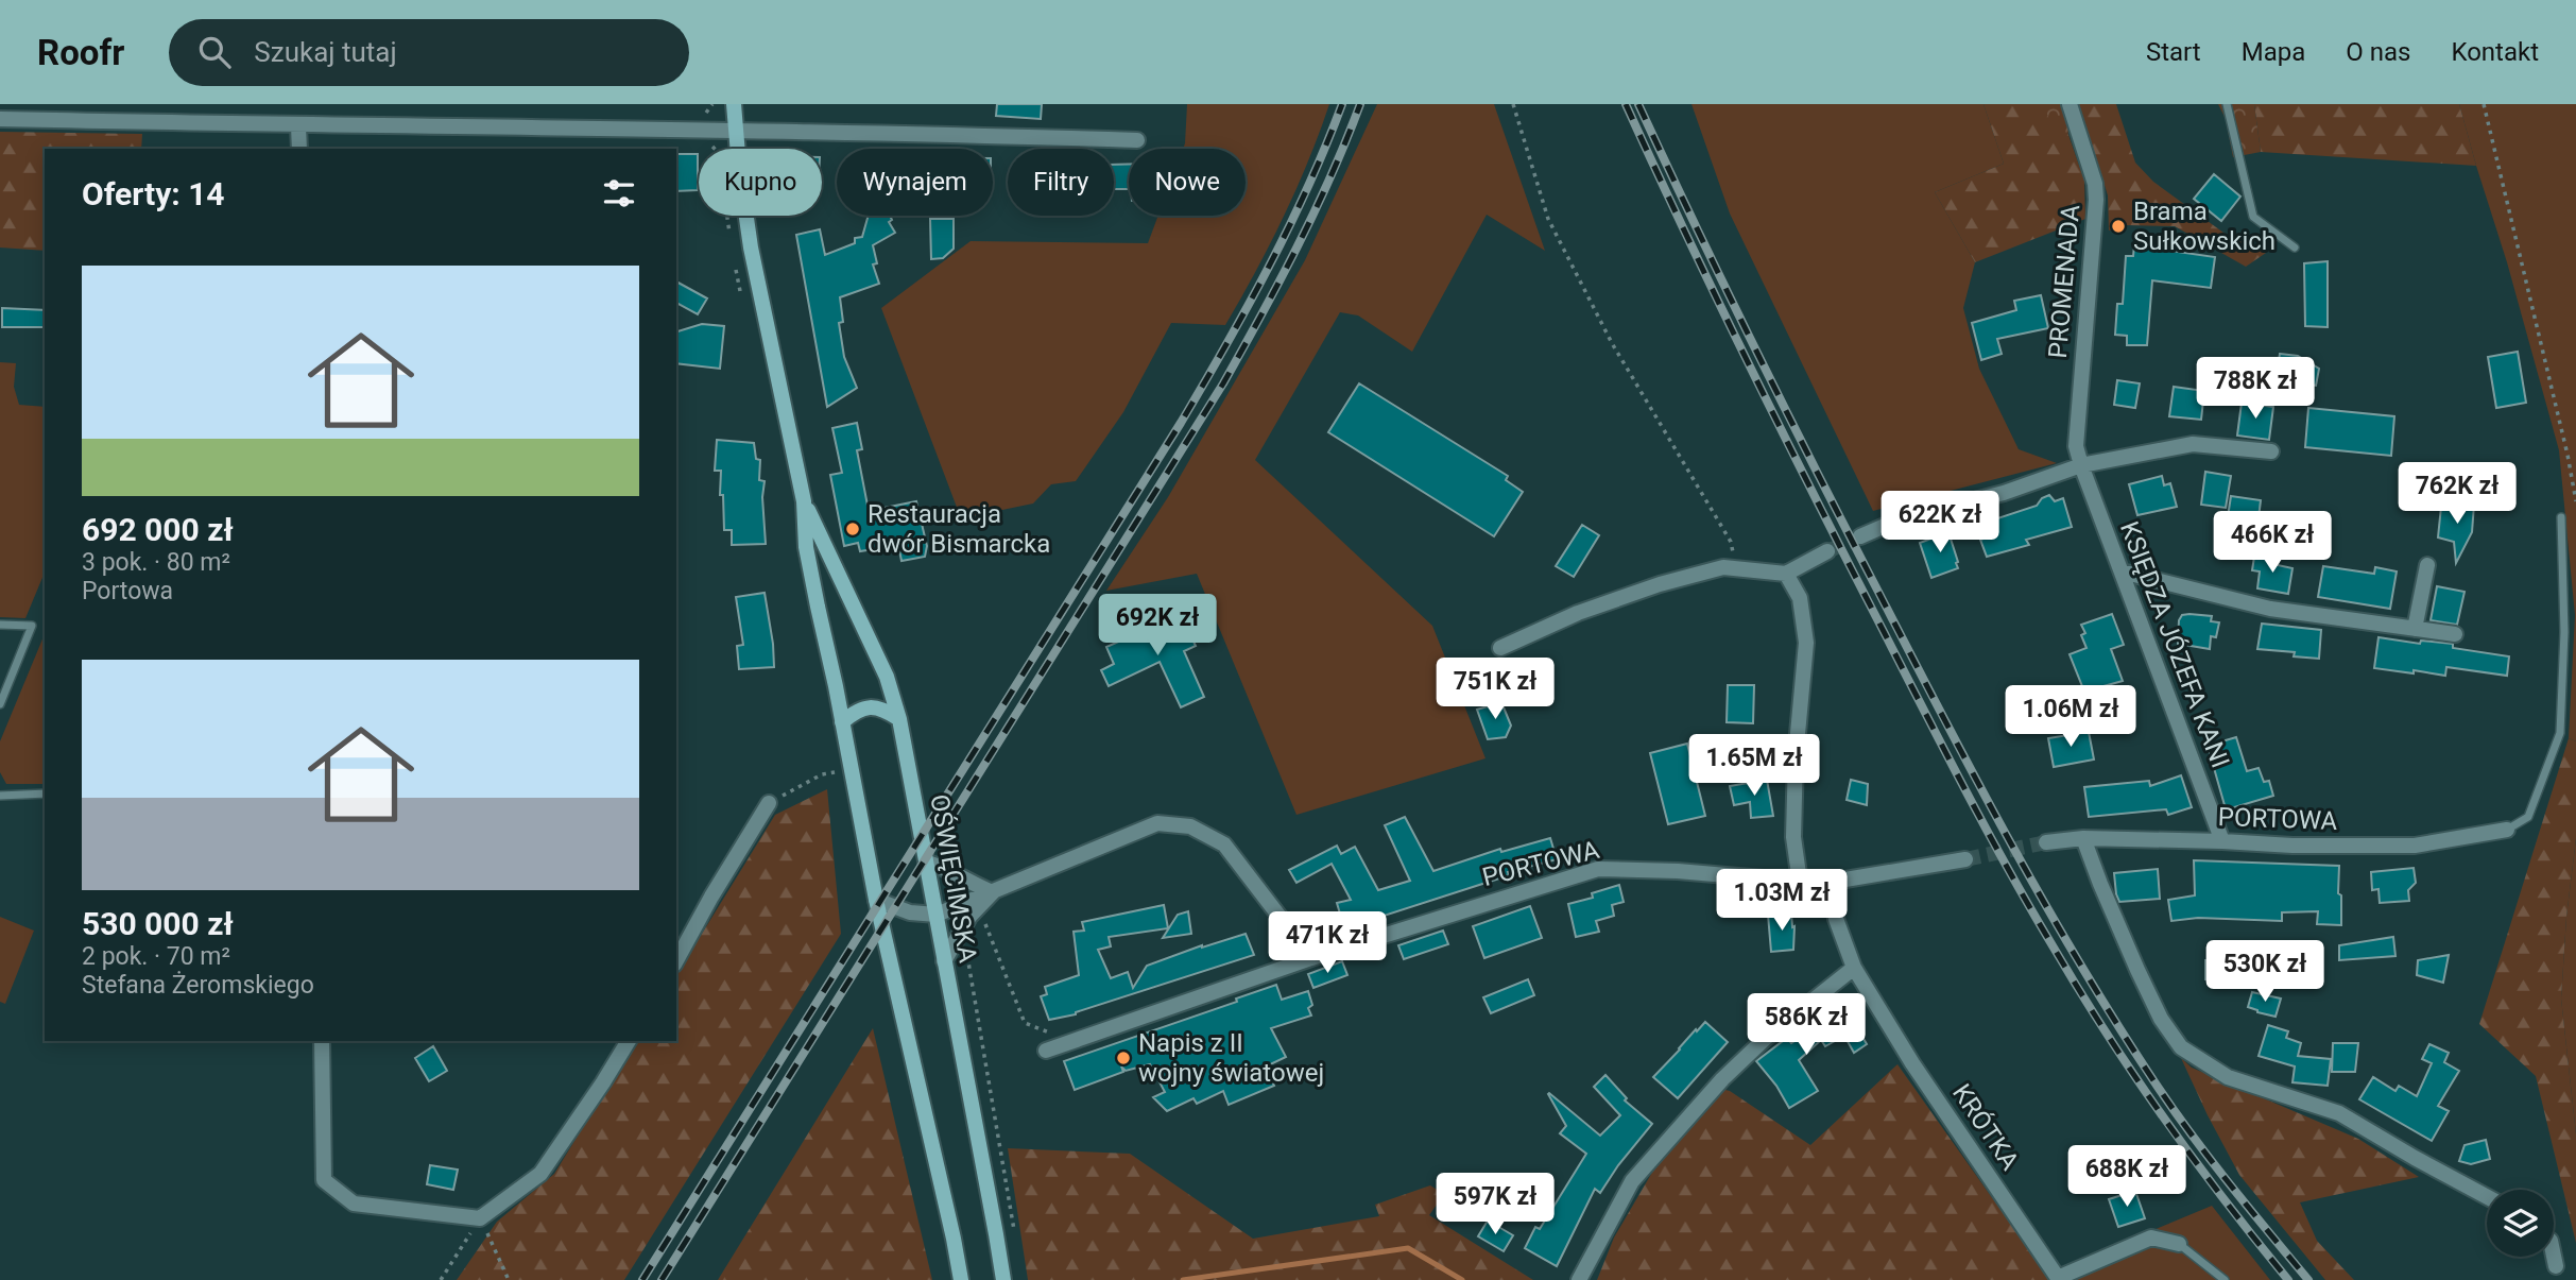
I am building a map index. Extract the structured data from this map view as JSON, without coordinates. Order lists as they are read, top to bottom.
{
  "streets": {
    "main road": ["OŚWIĘCIMSKA"],
    "street": [
      "PROMENADA",
      "KSIĘDZA JÓZEFA KANI",
      "PORTOWA",
      "KRÓTKA"
    ]
  },
  "crossings": [
    ["PROMENADA", "KSIĘDZA JÓZEFA KANI"],
    ["KSIĘDZA JÓZEFA KANI", "PORTOWA"]
  ],
  "places": ["Brama Sułkowskich", "Restauracja dwór Bismarcka", "Napis z II wojny światowej"],
  "page": {
    "header": "Roofr",
    "search": "Szukaj tutaj",
    "nav": [
      "Start",
      "Mapa",
      "O nas",
      "Kontakt"
    ],
    "chip": [
      "Kupno",
      "Wynajem",
      "Filtry",
      "Nowe"
    ],
    "heading": "Oferty: 14",
    "list": [
      {
        "name": "692 000 zł",
        "note": "3 pok. · 80 m² · Portowa"
      },
      {
        "name": "530 000 zł",
        "note": "2 pok. · 70 m² · Stefana Żeromskiego"
      }
    ],
    "price": [
      "788K zł",
      "762K zł",
      "622K zł",
      "466K zł",
      "692K zł",
      "751K zł",
      "1.06M zł",
      "1.65M zł",
      "1.03M zł",
      "471K zł",
      "530K zł",
      "586K zł",
      "688K zł",
      "597K zł"
    ]
  }
}
